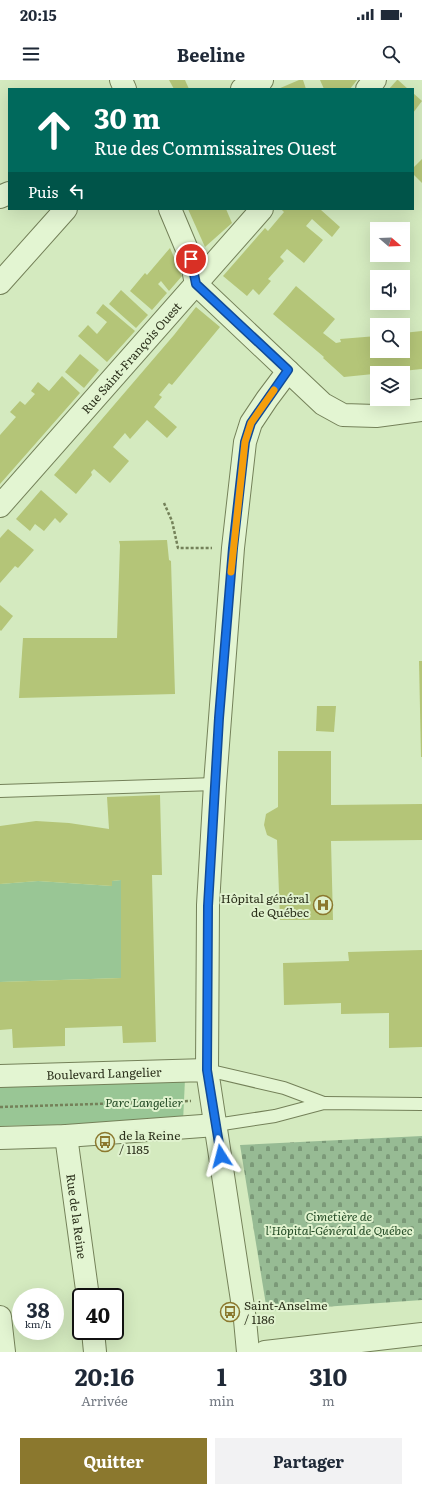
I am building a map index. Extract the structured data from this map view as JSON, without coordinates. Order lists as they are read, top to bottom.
{
  "streets": {
    "street": ["Rue Saint-François Ouest", "Boulevard Langelier", "Rue de la Reine"]
  },
  "parks": ["Parc Langelier", "Cimetière de l'Hôpital-Général de Québec"],
  "places": {
    "hospital": ["Hôpital général de Québec"],
    "bus stop": ["de la Reine / 1185", "Saint-Anselme / 1186"]
  },
  "north": "right",
  "page": {
    "status": "20:15",
    "header": "Beeline",
    "turn": ["30 m", "Rue des Commissaires Ouest"],
    "then": "Puis",
    "speed": "38 km/h",
    "limit": "40",
    "eta": [
      "20:16",
      "Arrivée",
      "1",
      "min",
      "310",
      "m"
    ],
    "buttons": ["Quitter", "Partager"]
  }
}
